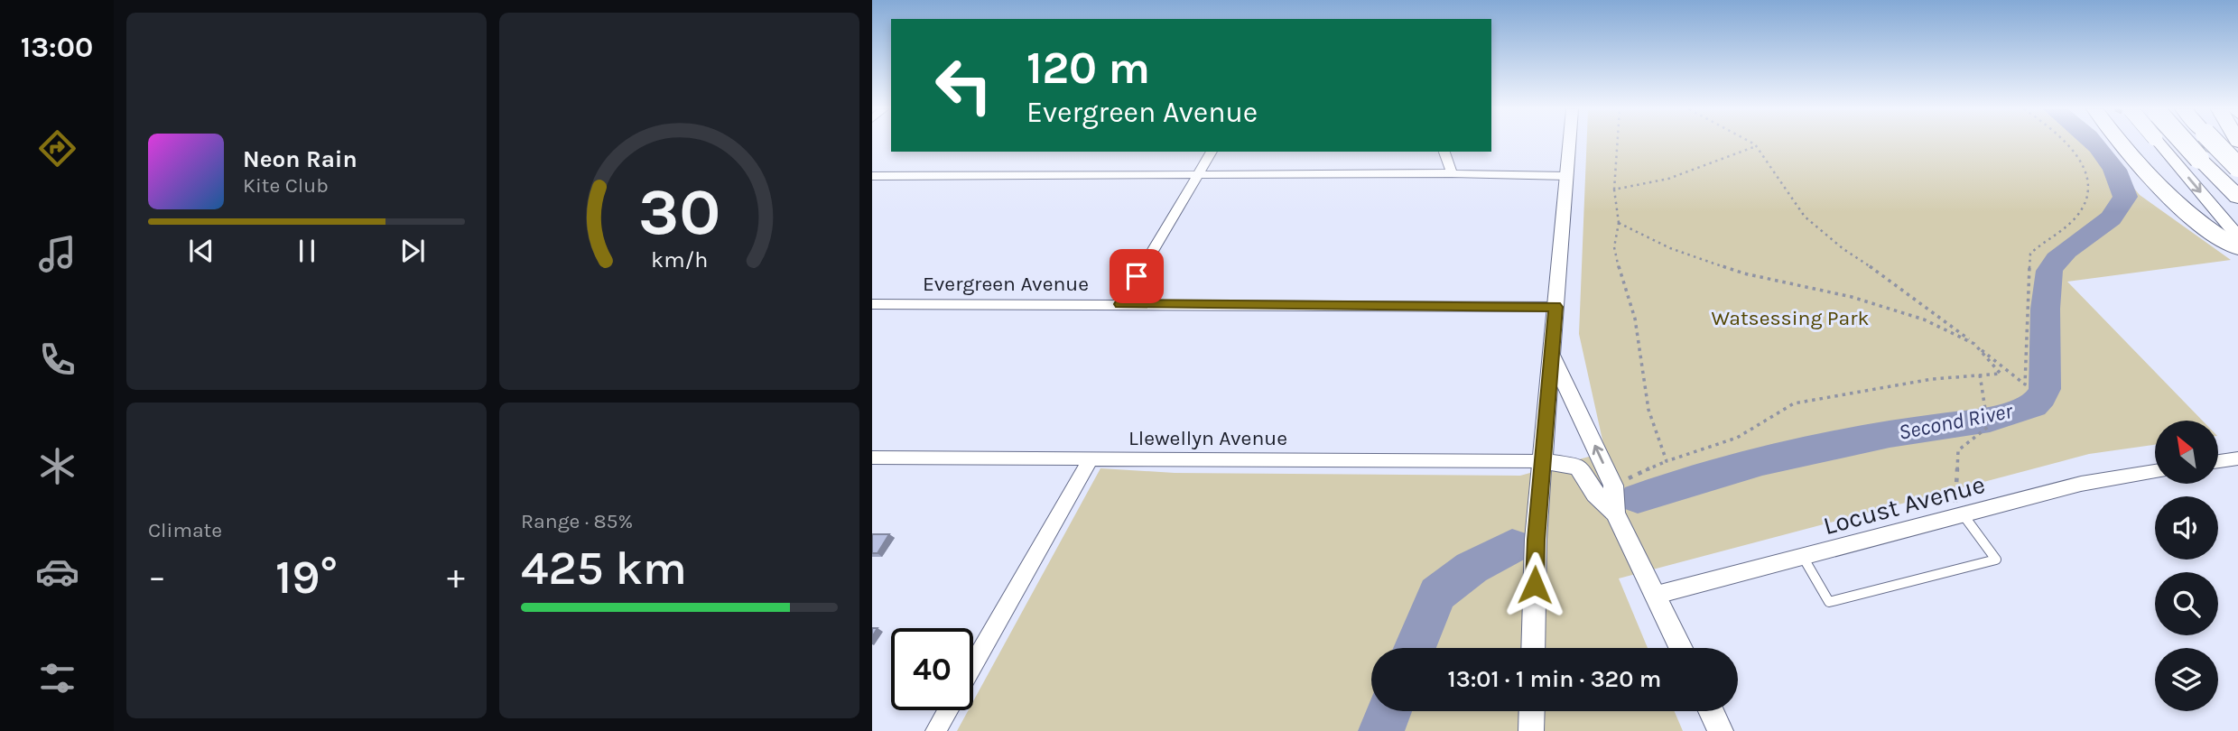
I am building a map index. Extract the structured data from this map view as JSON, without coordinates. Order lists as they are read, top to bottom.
{
  "streets": {
    "street": ["Evergreen Avenue", "Llewellyn Avenue", "Locust Avenue"]
  },
  "water": ["Second River"],
  "parks": ["Watsessing Park"],
  "north": "top left",
  "page": {
    "tabs": "13:00",
    "turn": ["120 m", "Evergreen Avenue"],
    "song": ["Neon Rain", "Kite Club"],
    "tile": [
      "Climate",
      ["Range · 85%", "425 km"]
    ],
    "heat": ["−", "19°", "+"],
    "limit": "40",
    "trip": "13:01 · 1 min · 320 m",
    "gauge": ["30", "km/h"]
  }
}
